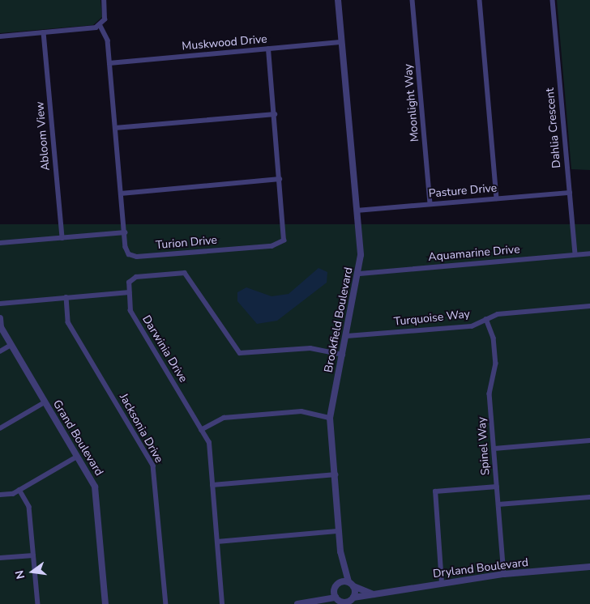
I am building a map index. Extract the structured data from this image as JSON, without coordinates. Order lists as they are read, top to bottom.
{
  "streets": {
    "street": [
      "Muskwood Drive",
      "Moonlight Way",
      "Dahlia Crescent",
      "Abloom View",
      "Pasture Drive",
      "Turion Drive",
      "Aquamarine Drive",
      "Turquoise Way",
      "Brookfield Boulevard",
      "Darwinia Drive",
      "Jacksonia Drive",
      "Grand Boulevard",
      "Spinel Way",
      "Dryland Boulevard"
    ]
  },
  "crossings": [
    ["Muskwood Drive", "Turion Drive"],
    ["Muskwood Drive", "Brookfield Boulevard"],
    ["Moonlight Way", "Pasture Drive"],
    ["Dahlia Crescent", "Pasture Drive"],
    ["Dahlia Crescent", "Aquamarine Drive"],
    ["Pasture Drive", "Brookfield Boulevard"],
    ["Aquamarine Drive", "Brookfield Boulevard"],
    ["Turquoise Way", "Brookfield Boulevard"],
    ["Turquoise Way", "Spinel Way"],
    ["Spinel Way", "Dryland Boulevard"]
  ],
  "north": "left"
}
